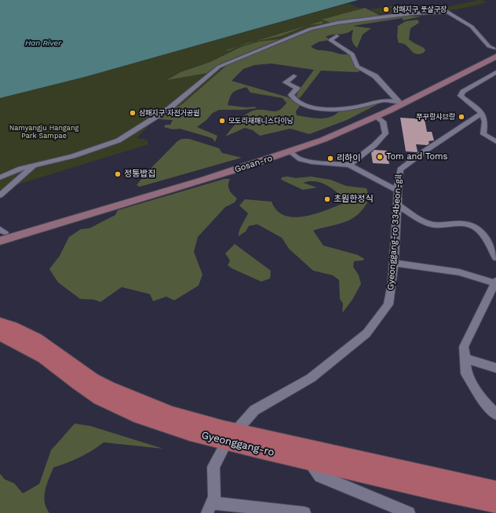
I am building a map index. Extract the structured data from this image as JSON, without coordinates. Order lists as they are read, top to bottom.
{
  "streets": {
    "main road": ["Gyeonggang-ro"],
    "street": ["Gosan-ro", "Gyeonggang-ro 334beon-gil"]
  },
  "crossings": [
    ["Gyeonggang-ro 334beon-gil", "Gyeonggang-ro"]
  ],
  "water": ["Han River"],
  "parks": ["Namyangju Hangang Park Sampae"],
  "places": [
    "삼패지구 풋살구장",
    "삼패지구 자전거공원",
    "쭈꾸랑샤브랑",
    "모도리재패니스다이닝",
    "Tom and Toms",
    "리하이",
    "정통밥집",
    "초원한정식"
  ]
}
